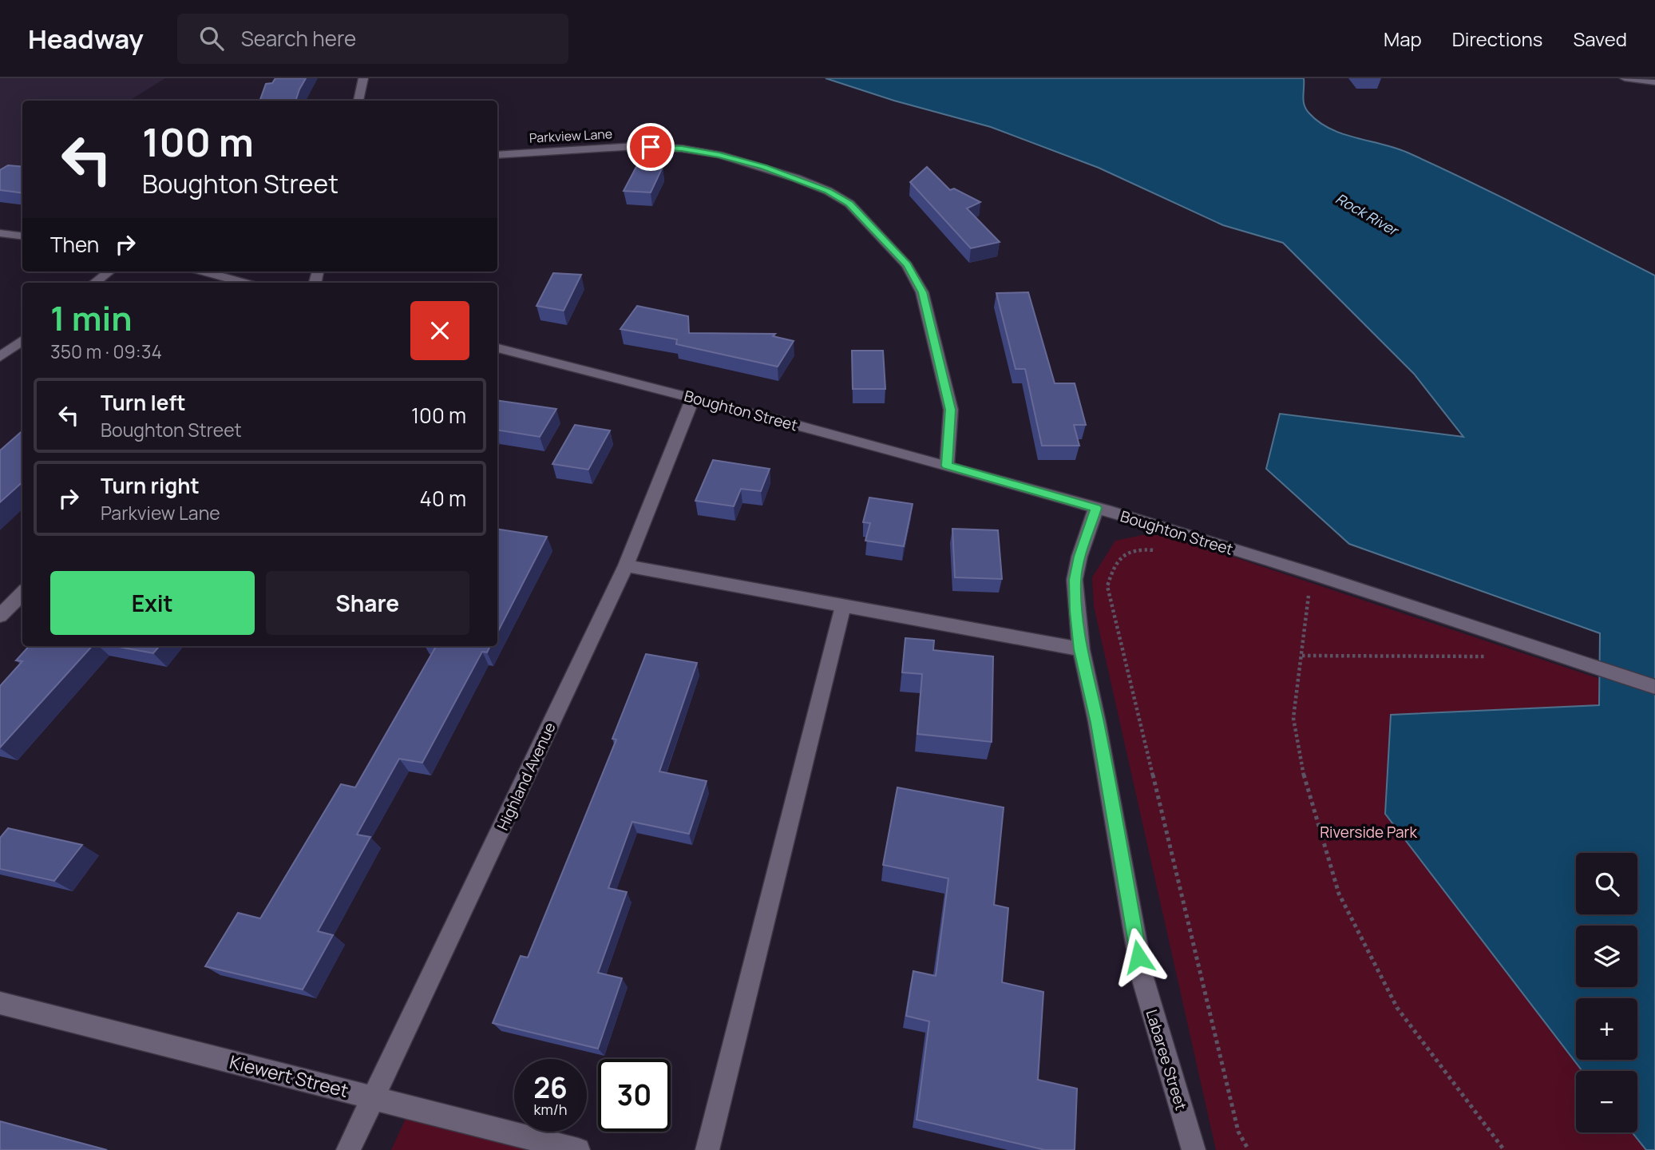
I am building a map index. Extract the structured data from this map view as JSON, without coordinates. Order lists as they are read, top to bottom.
{
  "streets": {
    "street": [
      "Parkview Lane",
      "Boughton Street",
      "Highland Avenue",
      "Labaree Street",
      "Kiewert Street"
    ]
  },
  "crossings": [
    ["Parkview Lane", "Boughton Street"],
    ["Boughton Street", "Highland Avenue"],
    ["Boughton Street", "Labaree Street"],
    ["Highland Avenue", "Kiewert Street"]
  ],
  "water": ["Rock River"],
  "parks": ["Riverside Park"],
  "page": {
    "header": "Headway",
    "search": "Search here",
    "nav": ["Map", "Directions", "Saved"],
    "turn": ["100 m", "Boughton Street"],
    "then": "Then",
    "heading": ["1 min", "350 m · 09:34"],
    "list": [
      {
        "name": "Turn left",
        "note": "Boughton Street",
        "value": "100 m"
      },
      {
        "name": "Turn right",
        "note": "Parkview Lane",
        "value": "40 m"
      }
    ],
    "buttons": ["Exit", "Share"],
    "map_buttons": ["+", "−"],
    "speed": "26 km/h",
    "limit": "30"
  }
}
